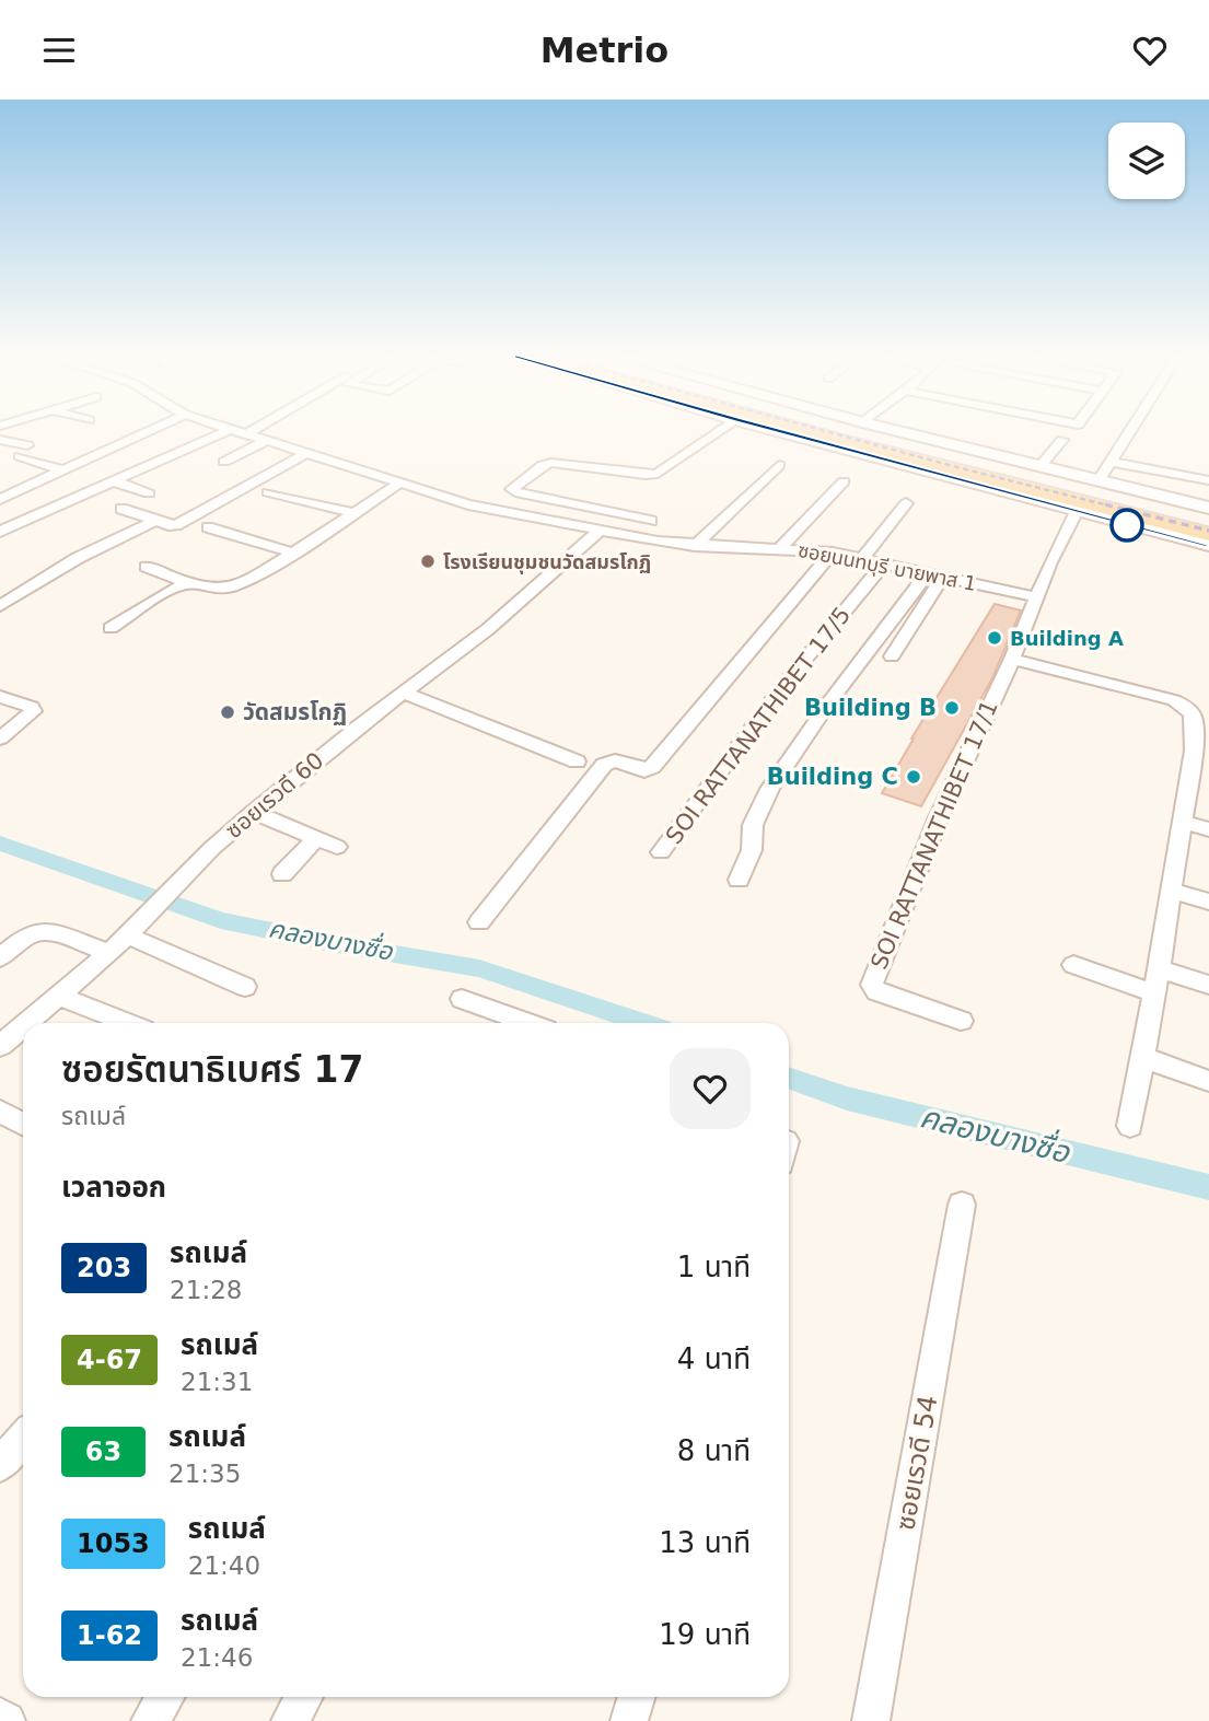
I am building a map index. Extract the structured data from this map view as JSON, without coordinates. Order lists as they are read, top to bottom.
{
  "streets": {
    "street": [
      "ซอยนนทบุรี บายพาส 1",
      "SOI RATTANATHIBET 17/5",
      "ซอยเรวดี 60",
      "SOI RATTANATHIBET 17/1",
      "ซอยเรวดี 54"
    ]
  },
  "crossings": [
    ["ซอยนนทบุรี บายพาส 1", "SOI RATTANATHIBET 17/5"],
    ["ซอยนนทบุรี บายพาส 1", "ซอยเรวดี 60"],
    ["ซอยนนทบุรี บายพาส 1", "SOI RATTANATHIBET 17/1"]
  ],
  "water": ["คลองบางซื่อ"],
  "places": [
    "โรงเรียนชุมชนวัดสมรโกฏิ",
    "Building A",
    "Building B",
    "วัดสมรโกฏิ",
    "Building C"
  ],
  "lines": ["bus line 203"],
  "page": {
    "header": "Metrio",
    "heading": [
      ["ซอยรัตนาธิเบศร์ 17", "รถเมล์"],
      "เวลาออก"
    ],
    "list": [
      {
        "mark": "203",
        "name": "รถเมล์",
        "note": "21:28",
        "value": "1 นาที"
      },
      {
        "mark": "4-67",
        "name": "รถเมล์",
        "note": "21:31",
        "value": "4 นาที"
      },
      {
        "mark": "63",
        "name": "รถเมล์",
        "note": "21:35",
        "value": "8 นาที"
      },
      {
        "mark": "1053",
        "name": "รถเมล์",
        "note": "21:40",
        "value": "13 นาที"
      },
      {
        "mark": "1-62",
        "name": "รถเมล์",
        "note": "21:46",
        "value": "19 นาที"
      }
    ]
  }
}
